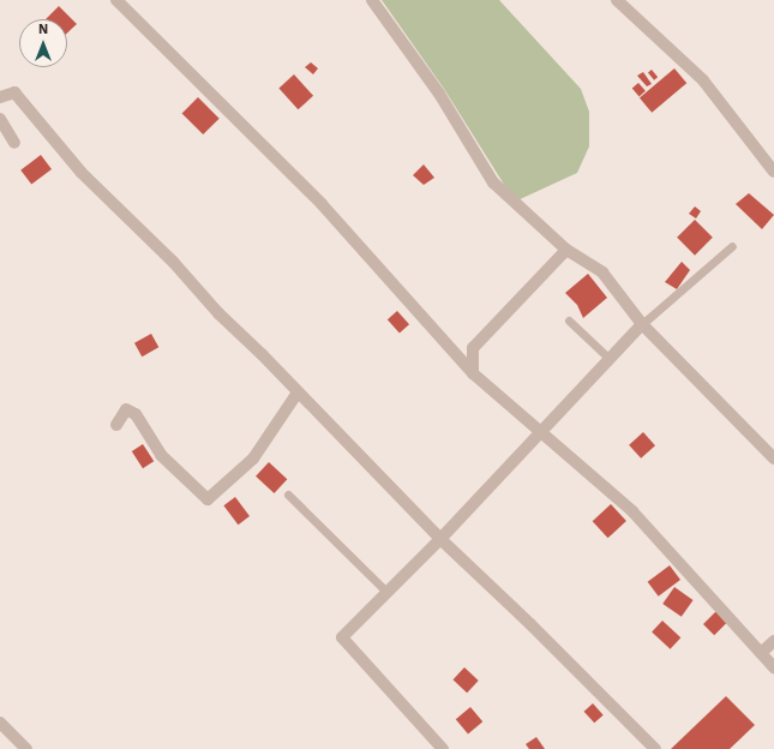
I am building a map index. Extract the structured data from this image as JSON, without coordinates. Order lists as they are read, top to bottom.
{
  "north": "top"
}
